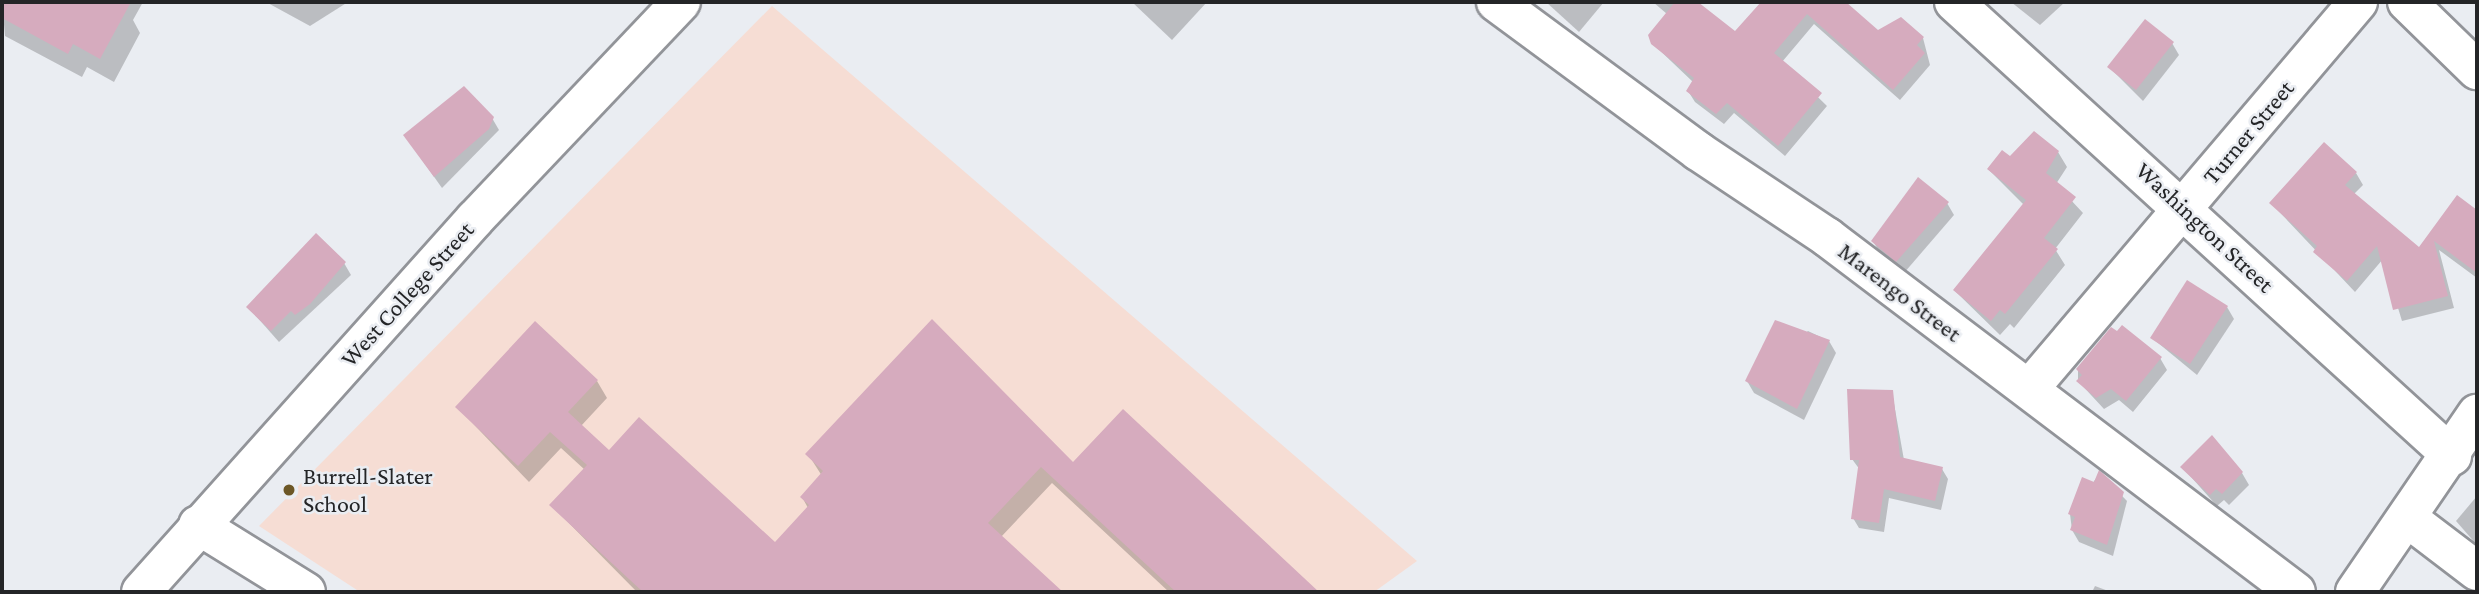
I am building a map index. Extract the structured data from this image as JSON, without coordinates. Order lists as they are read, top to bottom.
{
  "streets": {
    "street": [
      "Turner Street",
      "Washington Street",
      "Marengo Street",
      "West College Street"
    ]
  },
  "crossings": [
    ["Turner Street", "Washington Street"],
    ["Turner Street", "Marengo Street"]
  ],
  "places": ["Burrell-Slater School"]
}
